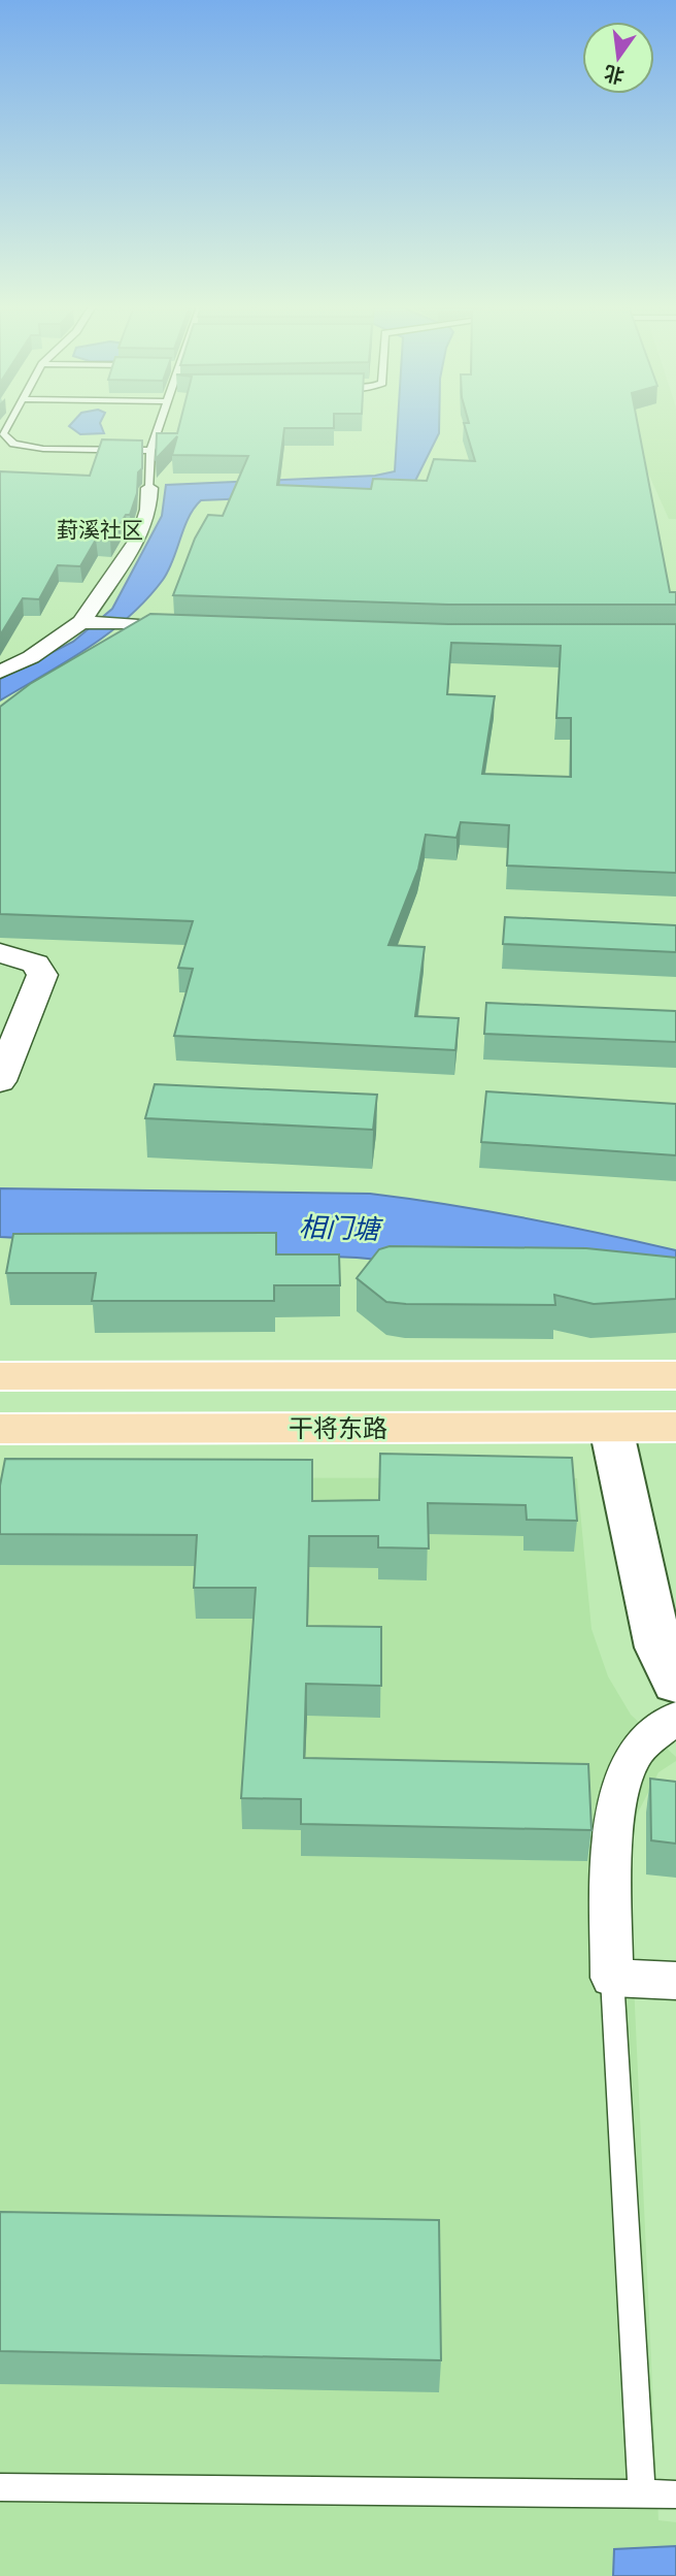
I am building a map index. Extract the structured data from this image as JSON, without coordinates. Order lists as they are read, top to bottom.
{
  "streets": {
    "main road": ["干将东路"]
  },
  "districts": ["葑溪社区"],
  "water": ["相门塘"],
  "north": "bottom"
}
